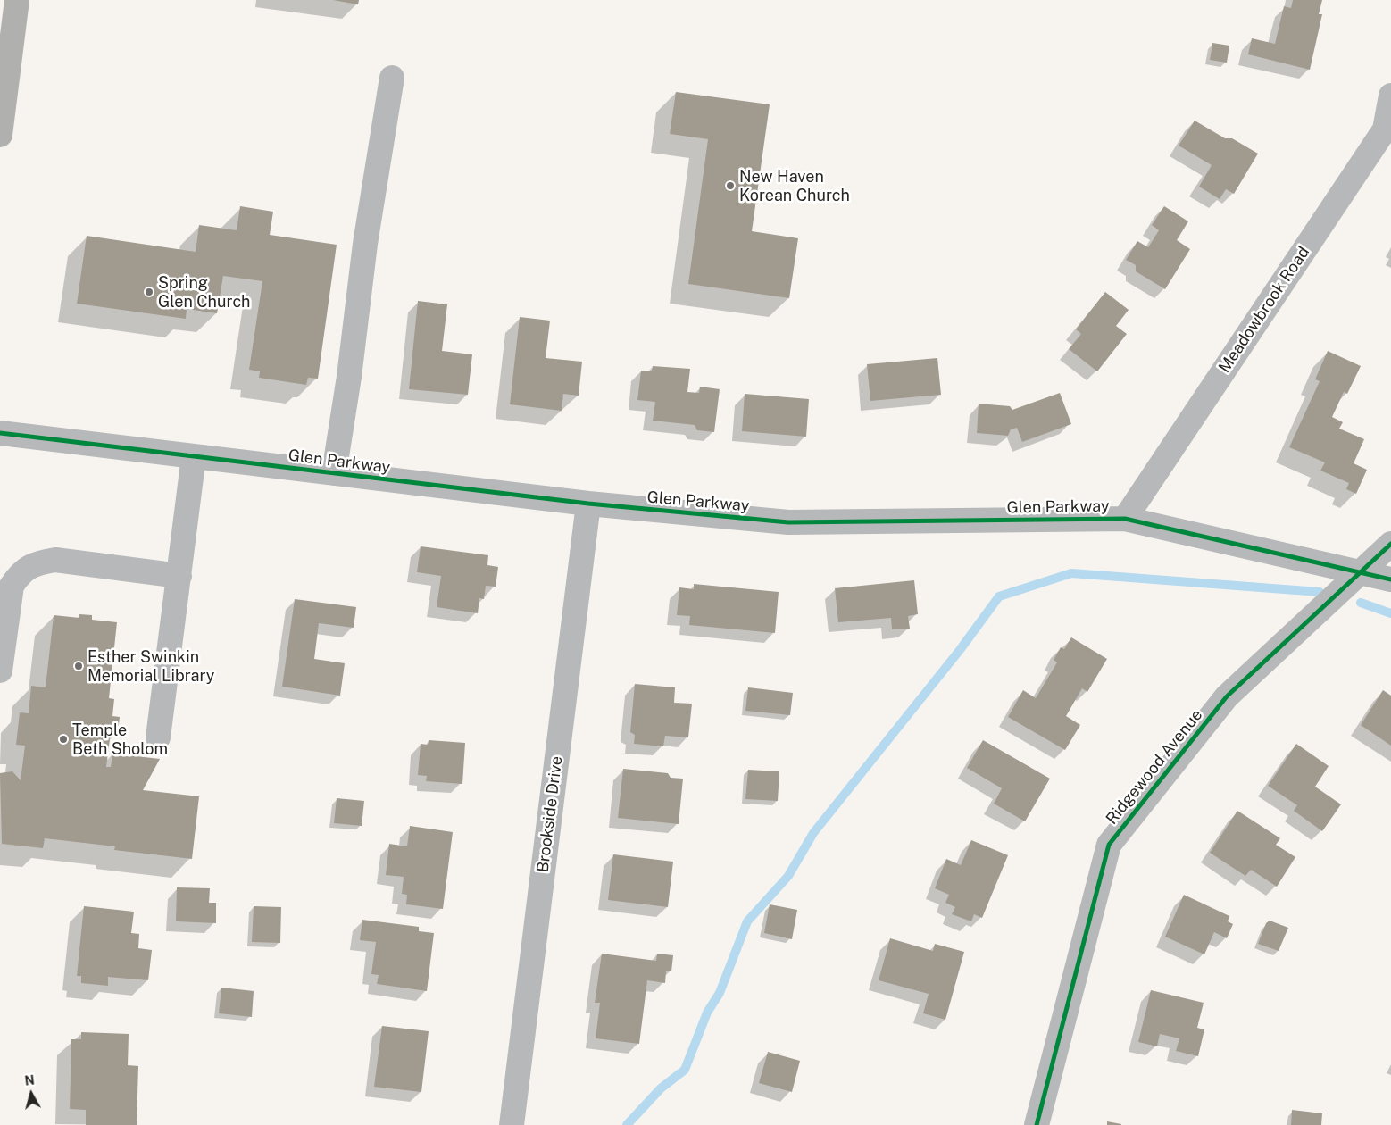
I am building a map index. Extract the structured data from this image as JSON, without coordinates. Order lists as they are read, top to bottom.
{
  "streets": {
    "street": [
      "Meadowbrook Road",
      "Glen Parkway",
      "Ridgewood Avenue",
      "Brookside Drive"
    ]
  },
  "crossings": [
    ["Meadowbrook Road", "Glen Parkway"],
    ["Glen Parkway", "Ridgewood Avenue"],
    ["Glen Parkway", "Brookside Drive"]
  ],
  "places": [
    "New Haven Korean Church",
    "Spring Glen Church",
    "Esther Swinkin Memorial Library",
    "Temple Beth Sholom"
  ],
  "north": "top"
}
